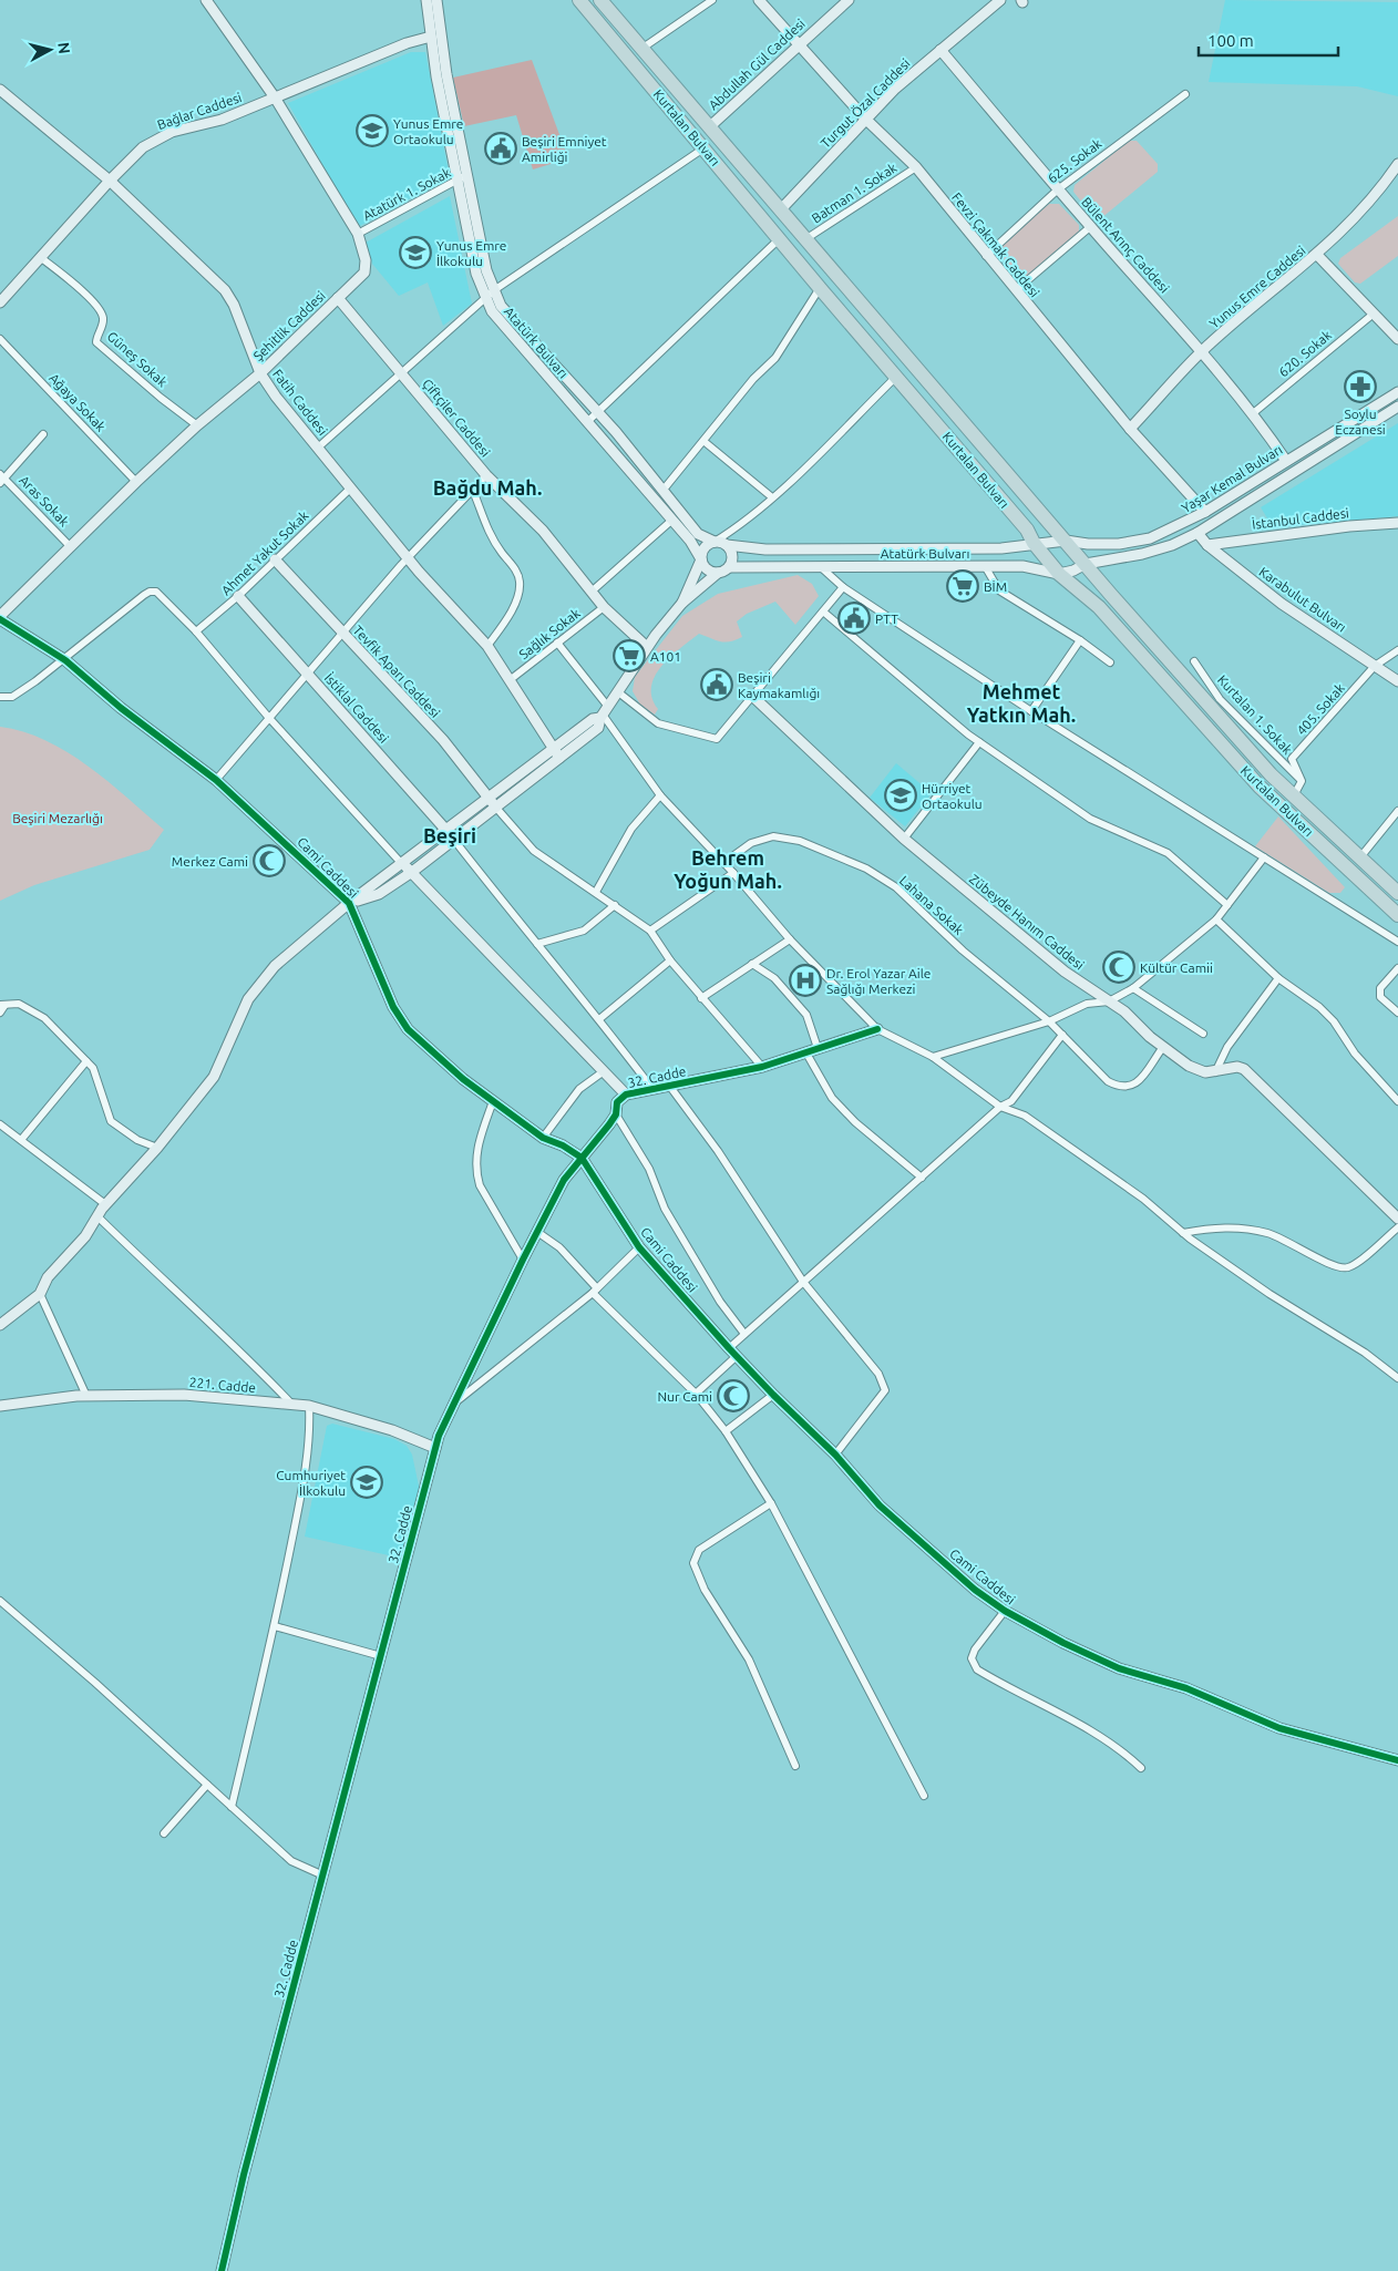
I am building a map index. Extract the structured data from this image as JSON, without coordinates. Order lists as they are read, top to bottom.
{
  "streets": {
    "highway": ["Kurtalan Bulvarı"],
    "street": [
      "Abdullah Gül Caddesi",
      "Turgut Özal Caddesi",
      "Bağlar Caddesi",
      "625. Sokak",
      "Batman 1. Sokak",
      "Atatürk 1. Sokak",
      "Fevzi Çakmak Caddesi",
      "Bülent Arınç Caddesi",
      "Yunus Emre Caddesi",
      "Şehitlik Caddesi",
      "Atatürk Bulvarı",
      "620. Sokak",
      "Güneş Sokak",
      "Ağaya Sokak",
      "Fatih Caddesi",
      "Çiftçiler Caddesi",
      "Yaşar Kemal Bulvarı",
      "Aras Sokak",
      "İstanbul Caddesi",
      "Ahmet Yakut Sokak",
      "Karabulut Bulvarı",
      "Sağlık Sokak",
      "Tevfik Aparı Caddesi",
      "İstiklal Caddesi",
      "405. Sokak",
      "Kurtalan 1. Sokak",
      "Cami Caddesi",
      "Lahana Sokak",
      "Zübeyde Hanım Caddesi",
      "32. Cadde",
      "221. Cadde"
    ]
  },
  "crossings": [
    ["Abdullah Gül Caddesi", "Kurtalan Bulvarı"],
    ["Abdullah Gül Caddesi", "Fevzi Çakmak Caddesi"],
    ["Turgut Özal Caddesi", "Kurtalan Bulvarı"],
    ["Turgut Özal Caddesi", "Fevzi Çakmak Caddesi"],
    ["Turgut Özal Caddesi", "Bülent Arınç Caddesi"],
    ["Bağlar Caddesi", "Şehitlik Caddesi"],
    ["Bağlar Caddesi", "Atatürk Bulvarı"],
    ["Bağlar Caddesi", "Güneş Sokak"],
    ["Bağlar Caddesi", "Fatih Caddesi"],
    ["Kurtalan Bulvarı", "Batman 1. Sokak"],
    ["Kurtalan Bulvarı", "Atatürk Bulvarı"],
    ["Kurtalan Bulvarı", "Yaşar Kemal Bulvarı"],
    ["625. Sokak", "Fevzi Çakmak Caddesi"],
    ["625. Sokak", "Bülent Arınç Caddesi"],
    ["Batman 1. Sokak", "Fevzi Çakmak Caddesi"],
    ["Atatürk 1. Sokak", "Şehitlik Caddesi"],
    ["Atatürk 1. Sokak", "Atatürk Bulvarı"],
    ["Fevzi Çakmak Caddesi", "Yunus Emre Caddesi"],
    ["Fevzi Çakmak Caddesi", "Yaşar Kemal Bulvarı"],
    ["Bülent Arınç Caddesi", "Yunus Emre Caddesi"],
    ["Bülent Arınç Caddesi", "620. Sokak"],
    ["Bülent Arınç Caddesi", "Yaşar Kemal Bulvarı"],
    ["Şehitlik Caddesi", "Güneş Sokak"],
    ["Şehitlik Caddesi", "Ağaya Sokak"],
    ["Şehitlik Caddesi", "Fatih Caddesi"],
    ["Şehitlik Caddesi", "Çiftçiler Caddesi"],
    ["Şehitlik Caddesi", "Aras Sokak"],
    ["Şehitlik Caddesi", "Cami Caddesi"],
    ["Atatürk Bulvarı", "Yaşar Kemal Bulvarı"],
    ["Fatih Caddesi", "Ahmet Yakut Sokak"],
    ["Fatih Caddesi", "Sağlık Sokak"],
    ["Çiftçiler Caddesi", "Sağlık Sokak"],
    ["Yaşar Kemal Bulvarı", "Karabulut Bulvarı"],
    ["İstanbul Caddesi", "Karabulut Bulvarı"],
    ["Ahmet Yakut Sokak", "Tevfik Aparı Caddesi"],
    ["Ahmet Yakut Sokak", "İstiklal Caddesi"],
    ["Karabulut Bulvarı", "405. Sokak"],
    ["405. Sokak", "Kurtalan 1. Sokak"],
    ["Cami Caddesi", "32. Cadde"],
    ["Lahana Sokak", "Zübeyde Hanım Caddesi"],
    ["32. Cadde", "221. Cadde"]
  ],
  "districts": [
    "Bağdu Mah.",
    "Mehmet Yatkın Mah.",
    "Beşiri",
    "Behrem Yoğun Mah."
  ],
  "parks": ["Beşiri Mezarlığı"],
  "places": {
    "school or university": [
      "Yunus Emre Ortaokulu",
      "Yunus Emre İlkokulu",
      "Hürriyet Ortaokulu",
      "Cumhuriyet İlkokulu"
    ],
    "public building": ["Beşiri Emniyet Amirliği", "PTT", "Beşiri Kaymakamlığı"],
    "pharmacy": ["Soylu Eczanesi"],
    "supermarket": ["BİM", "A101"],
    "mosque": ["Merkez Cami", "Kültür Camii", "Nur Cami"],
    "hospital": ["Dr. Erol Yazar Aile Sağlığı Merkezi"]
  },
  "scale_bar": "100 m",
  "north": "right"
}
